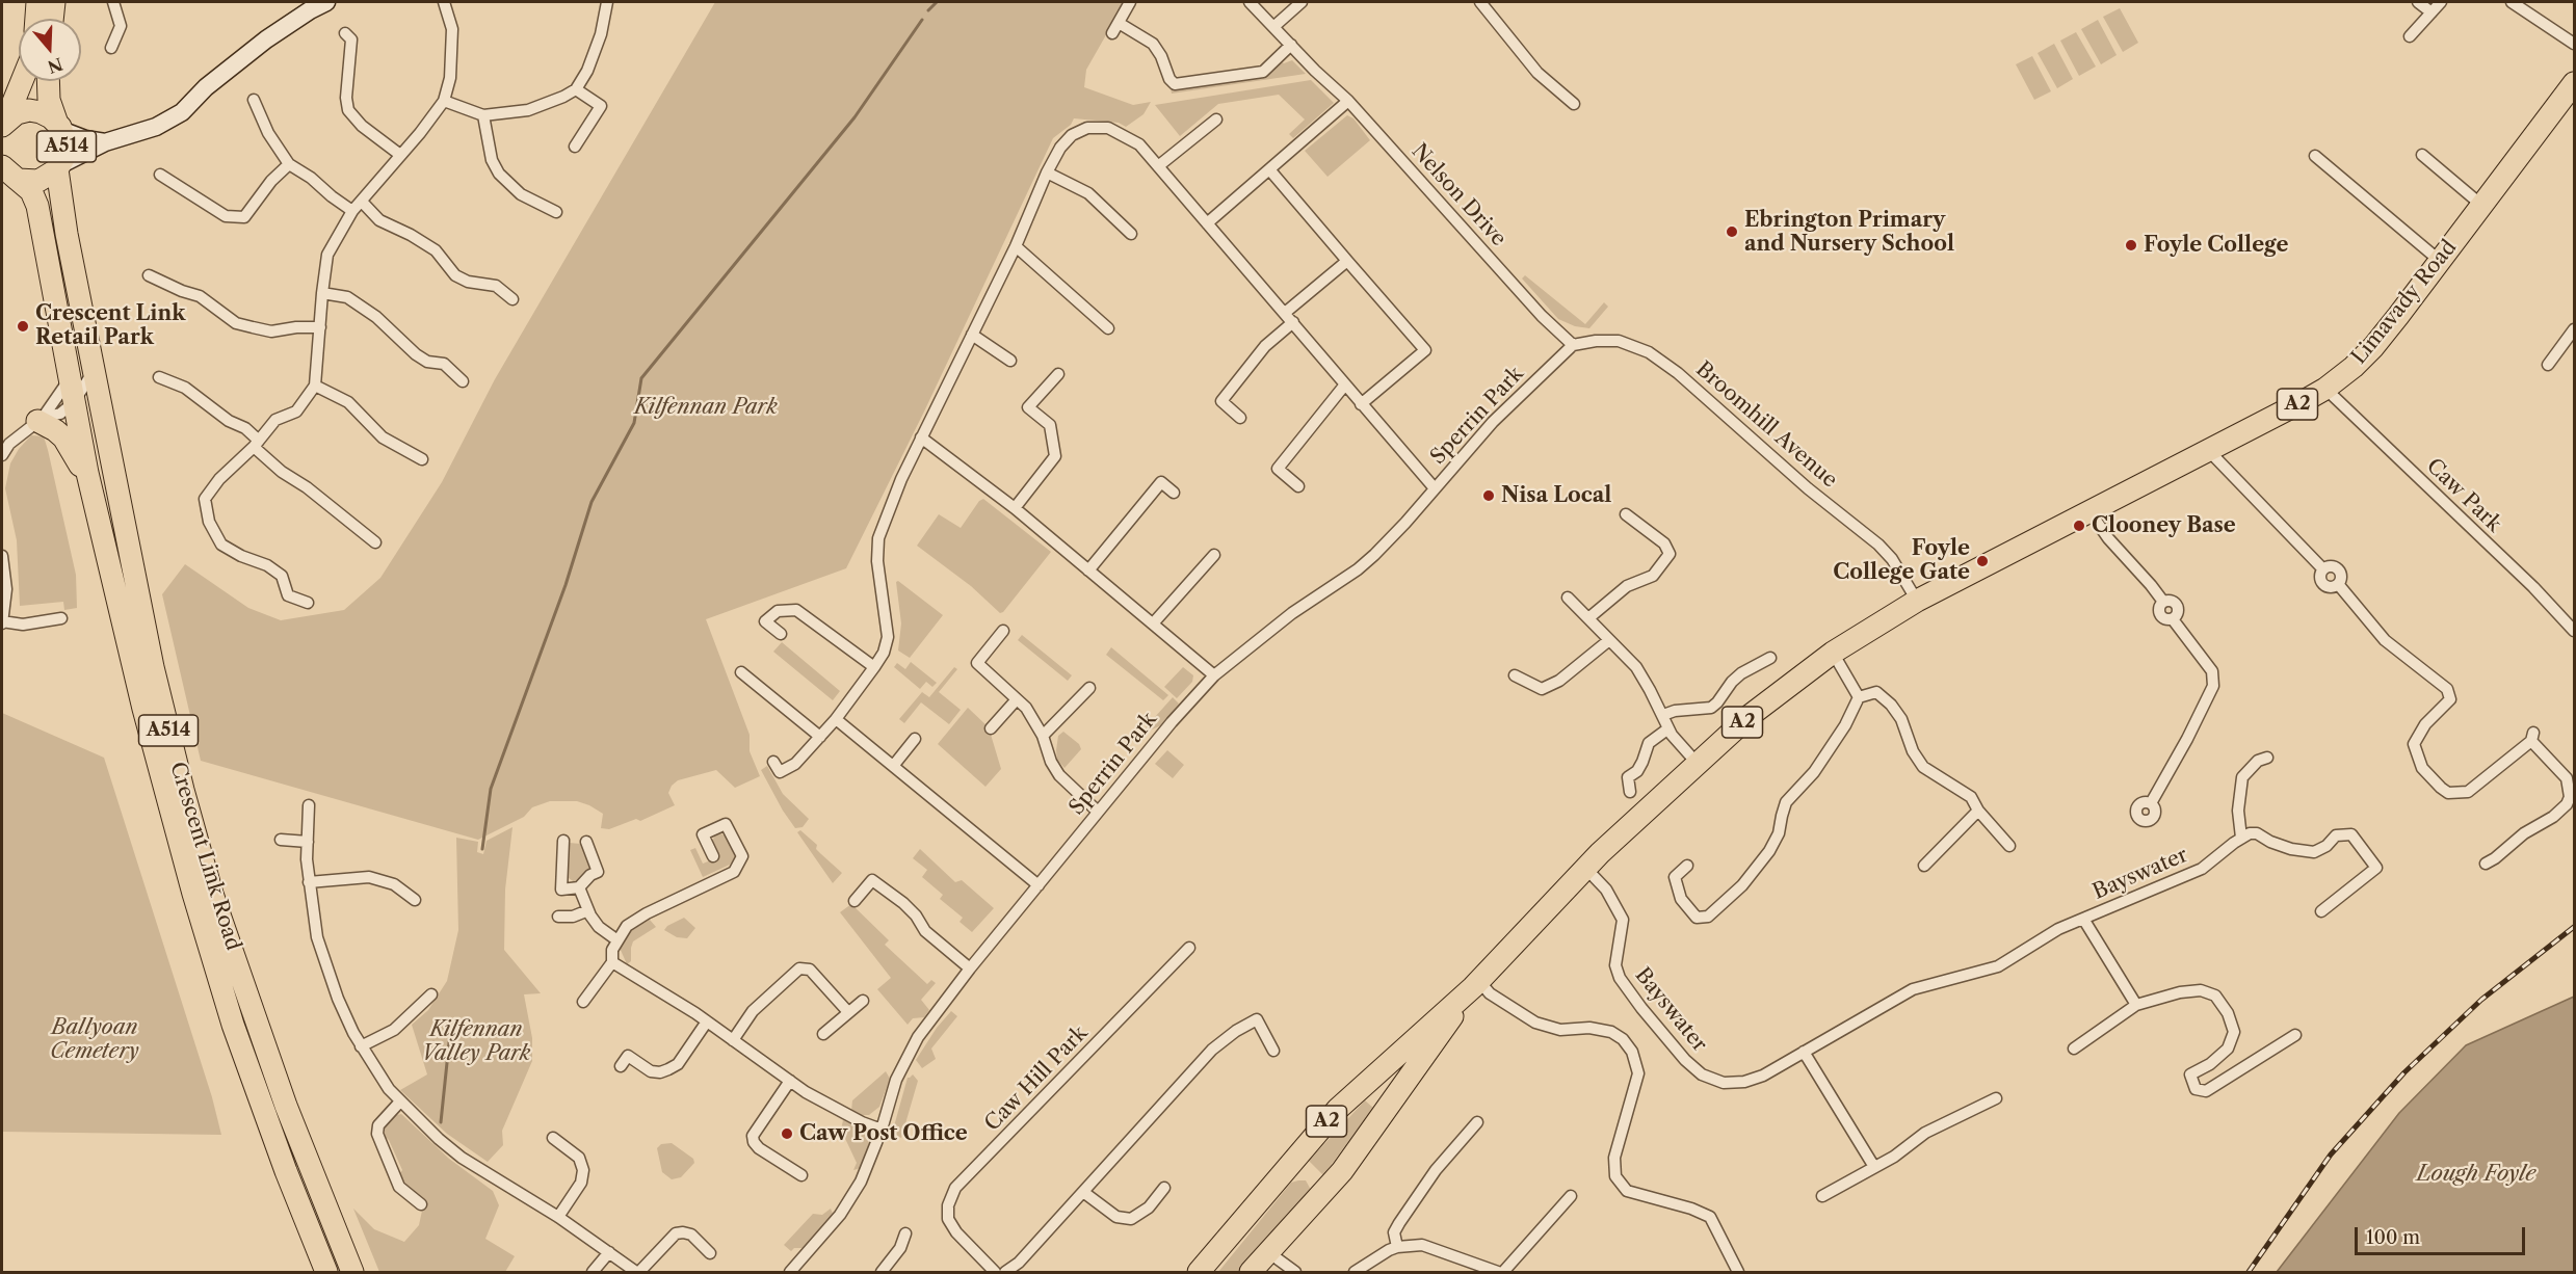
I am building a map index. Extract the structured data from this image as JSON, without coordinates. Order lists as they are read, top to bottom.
{
  "streets": {
    "highway": [
      "A514",
      "Limavady Road",
      "A2",
      "Crescent Link Road"
    ],
    "street": [
      "Nelson Drive",
      "Sperrin Park",
      "Broomhill Avenue",
      "Caw Park",
      "Bayswater",
      "Caw Hill Park"
    ]
  },
  "crossings": [
    ["A514", "Crescent Link Road"],
    ["Nelson Drive", "Sperrin Park"],
    ["Nelson Drive", "Broomhill Avenue"],
    ["Limavady Road", "A2"],
    ["Limavady Road", "Broomhill Avenue"],
    ["Limavady Road", "Caw Park"],
    ["A2", "Broomhill Avenue"],
    ["A2", "Bayswater"],
    ["Sperrin Park", "Broomhill Avenue"]
  ],
  "water": ["Lough Foyle"],
  "parks": ["Kilfennan Park", "Ballyoan Cemetery", "Kilfennan Valley Park"],
  "places": [
    "Ebrington Primary and Nursery School",
    "Foyle College",
    "Crescent Link Retail Park",
    "Nisa Local",
    "Clooney Base",
    "Foyle College Gate",
    "Caw Post Office"
  ],
  "scale_bar": "100 m",
  "north": "bottom"
}
